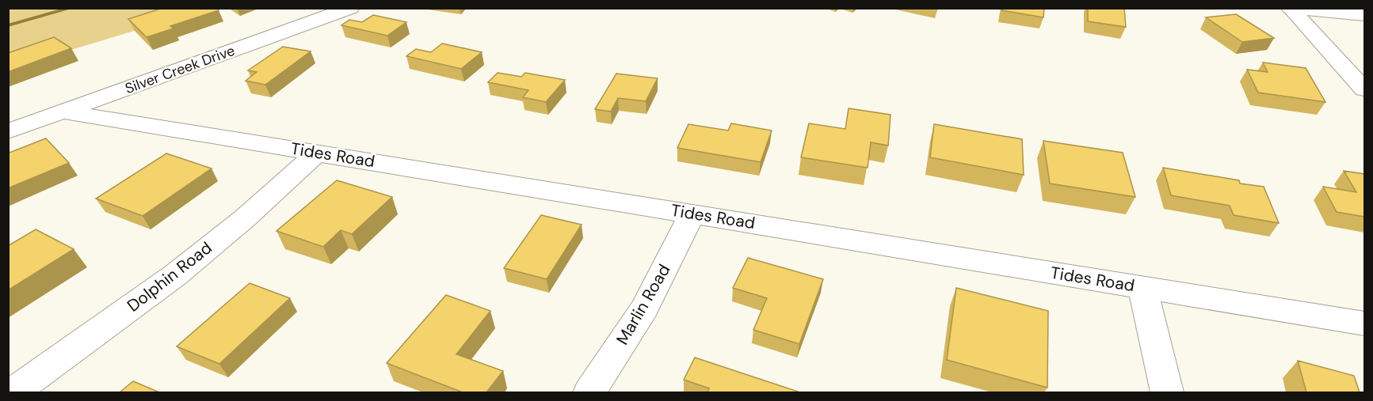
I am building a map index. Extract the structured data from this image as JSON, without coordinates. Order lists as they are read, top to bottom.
{
  "streets": {
    "street": [
      "Silver Creek Drive",
      "Tides Road",
      "Dolphin Road",
      "Marlin Road"
    ]
  },
  "crossings": [
    ["Silver Creek Drive", "Tides Road"],
    ["Tides Road", "Dolphin Road"],
    ["Tides Road", "Marlin Road"]
  ]
}
